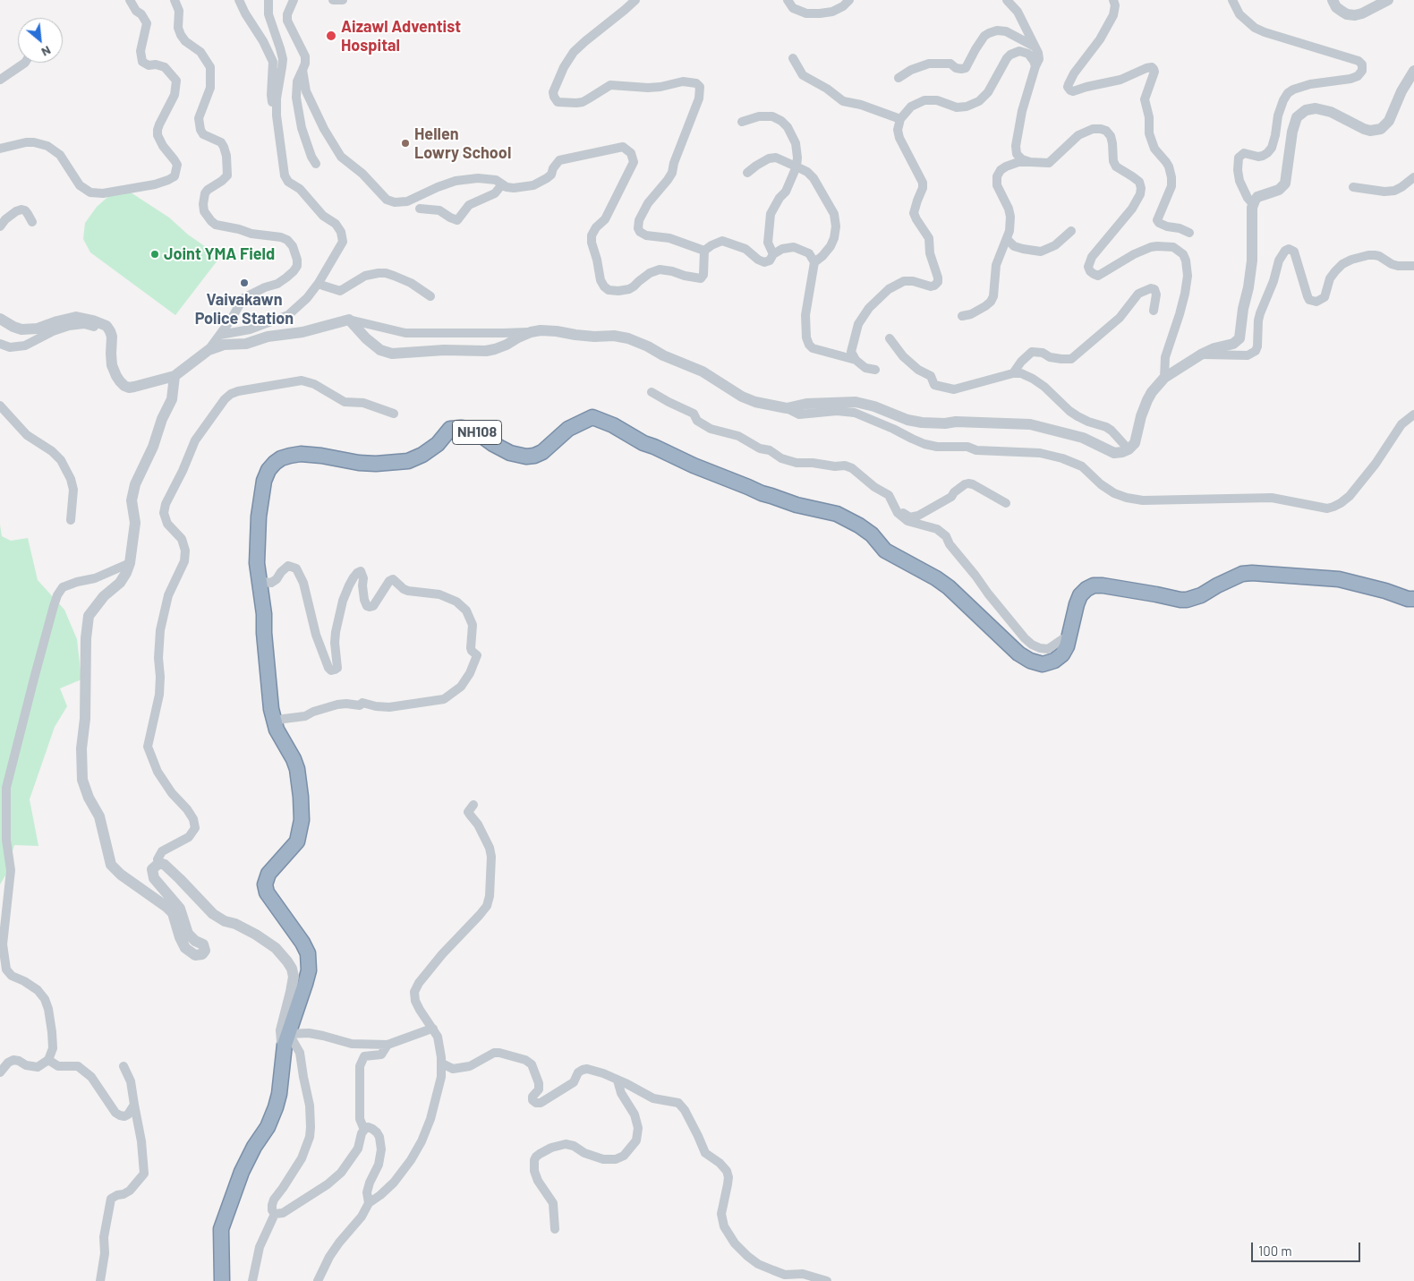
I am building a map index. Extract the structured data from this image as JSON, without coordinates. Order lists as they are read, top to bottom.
{
  "streets": {
    "highway": ["NH108"]
  },
  "places": [
    "Aizawl Adventist Hospital",
    "Hellen Lowry School",
    "Joint YMA Field",
    "Vaivakawn Police Station"
  ],
  "scale_bar": "100 m",
  "north": "bottom right"
}
